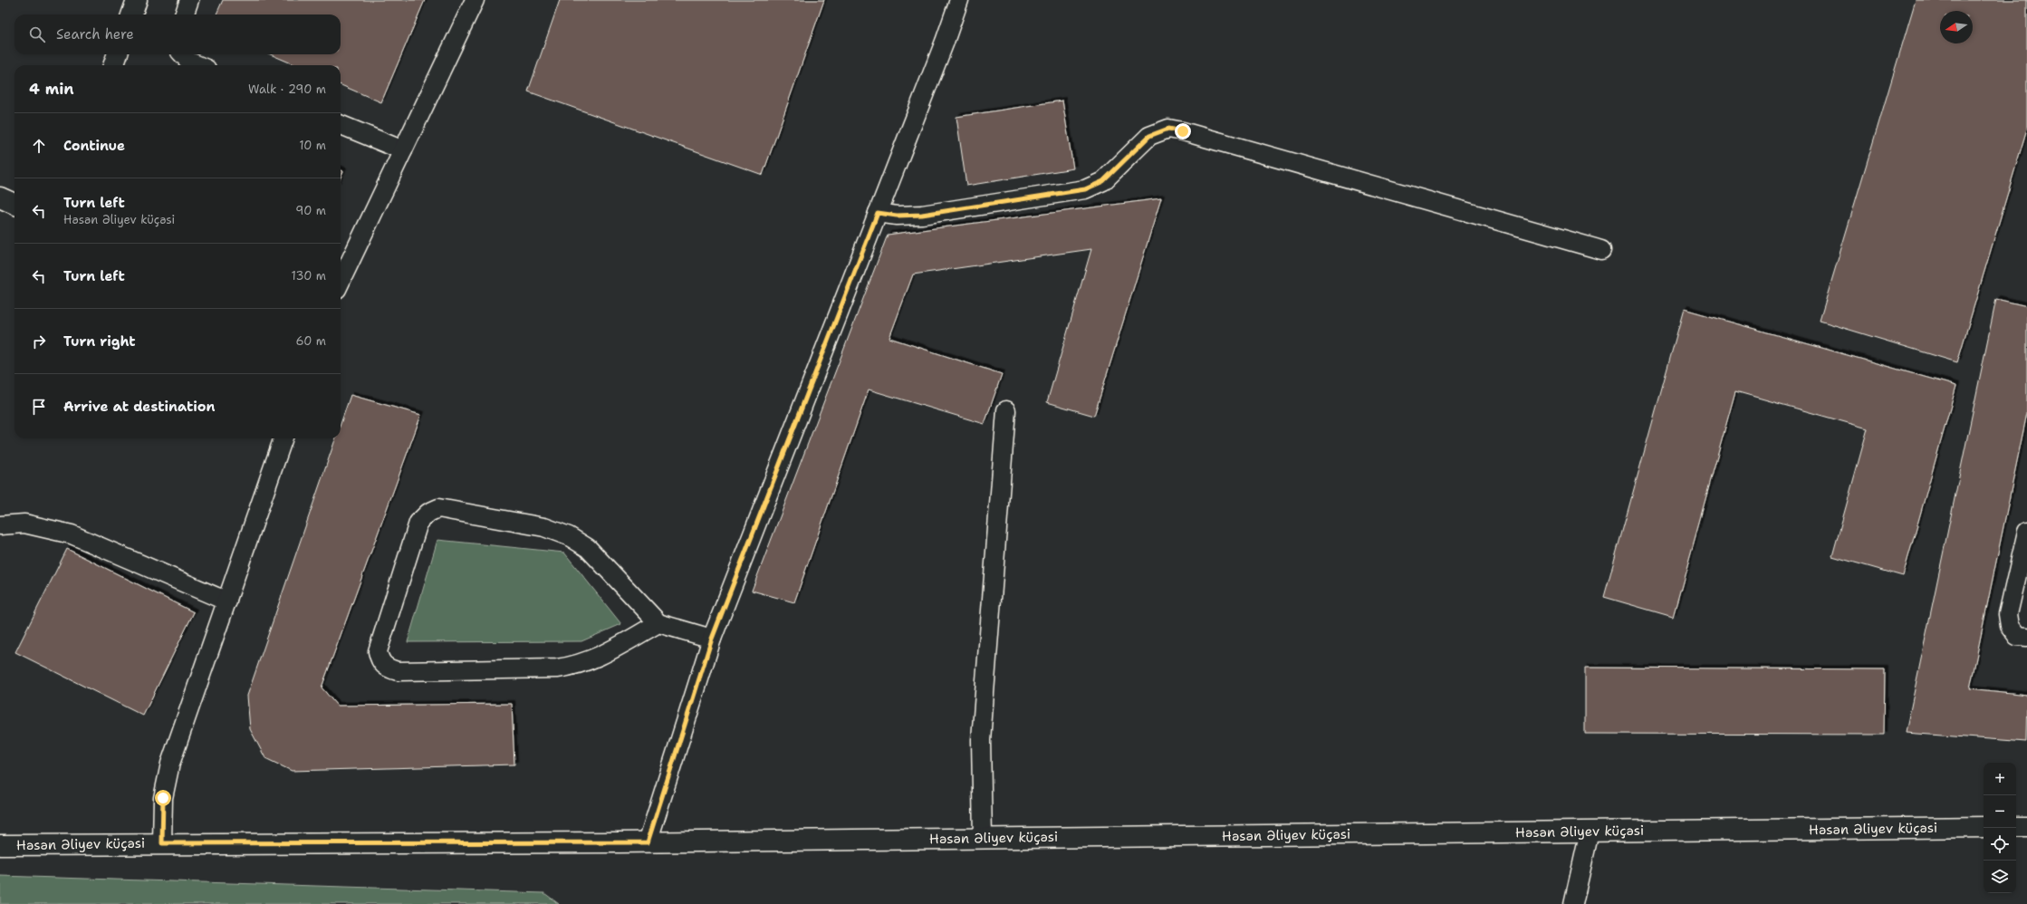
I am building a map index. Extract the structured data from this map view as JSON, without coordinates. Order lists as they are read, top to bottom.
{
  "streets": {
    "main road": ["Həsən Əliyev küçəsi"]
  },
  "north": "left",
  "page": {
    "search": "Search here",
    "heading": ["4 min", "Walk · 290 m"],
    "list": [
      ["Continue", "10 m"],
      ["Turn left", "Həsən Əliyev küçəsi", "90 m"],
      ["Turn left", "130 m"],
      ["Turn right", "60 m"],
      "Arrive at destination"
    ],
    "map_buttons": ["+", "−"]
  }
}
